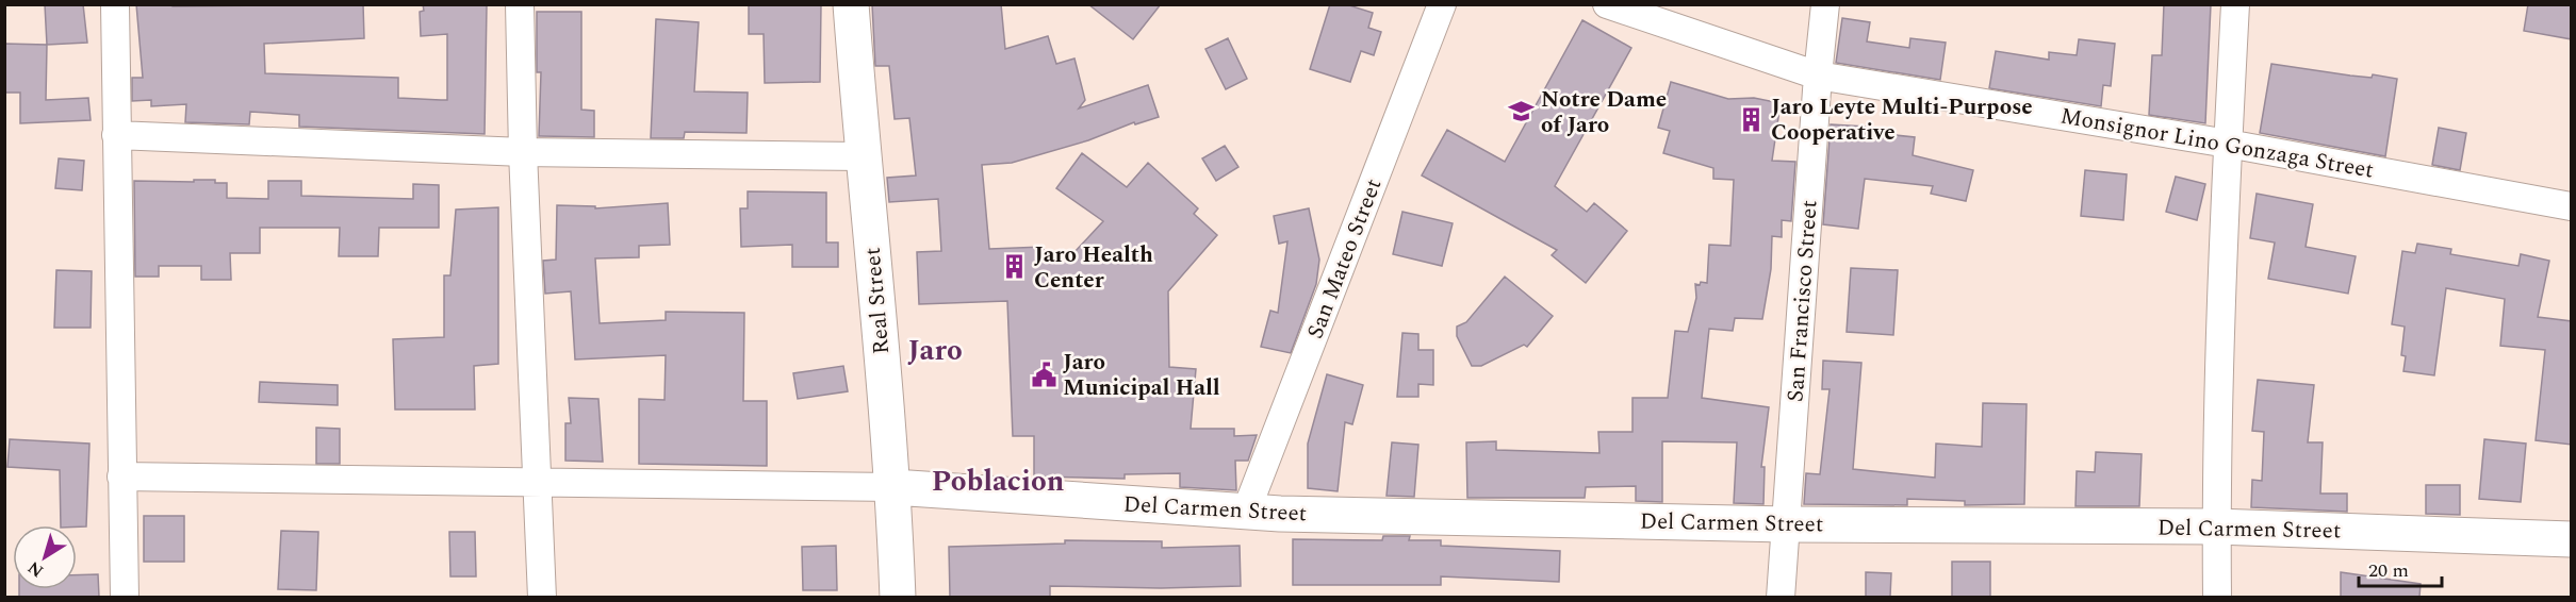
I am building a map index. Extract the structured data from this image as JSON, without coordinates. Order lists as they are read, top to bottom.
{
  "streets": {
    "street": [
      "Monsignor Lino Gonzaga Street",
      "San Mateo Street",
      "Real Street",
      "San Francisco Street",
      "Del Carmen Street"
    ]
  },
  "crossings": [
    ["Monsignor Lino Gonzaga Street", "San Francisco Street"],
    ["San Mateo Street", "Del Carmen Street"],
    ["Real Street", "Del Carmen Street"],
    ["San Francisco Street", "Del Carmen Street"]
  ],
  "districts": ["Jaro", "Poblacion"],
  "places": {
    "school or university": ["Notre Dame of Jaro"],
    "building": ["Jaro Leyte Multi-Purpose Cooperative", "Jaro Health Center"],
    "public building": ["Jaro Municipal Hall"]
  },
  "scale_bar": "20 m",
  "north": "bottom left"
}
